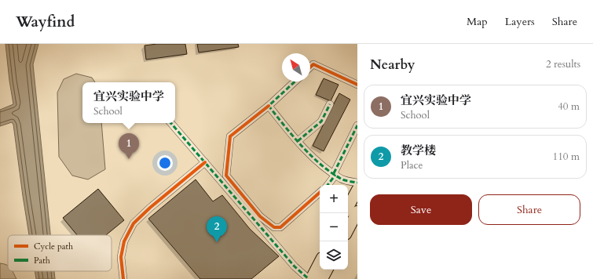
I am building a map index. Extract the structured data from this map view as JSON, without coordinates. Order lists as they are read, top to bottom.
{
  "legend": ["Cycle path", "Path"],
  "north": "top left",
  "page": {
    "header": "Wayfind",
    "nav": ["Map", "Layers", "Share"],
    "heading": ["Nearby", "2 results"],
    "popup": ["宜兴实验中学", "School"],
    "list": [
      {
        "mark": "1",
        "name": "宜兴实验中学",
        "note": "School",
        "value": "40 m"
      },
      {
        "mark": "2",
        "name": "教学楼",
        "note": "Place",
        "value": "110 m"
      }
    ],
    "pins": ["1", "2"],
    "map_buttons": ["+", "−"],
    "buttons": ["Save", "Share"]
  }
}
